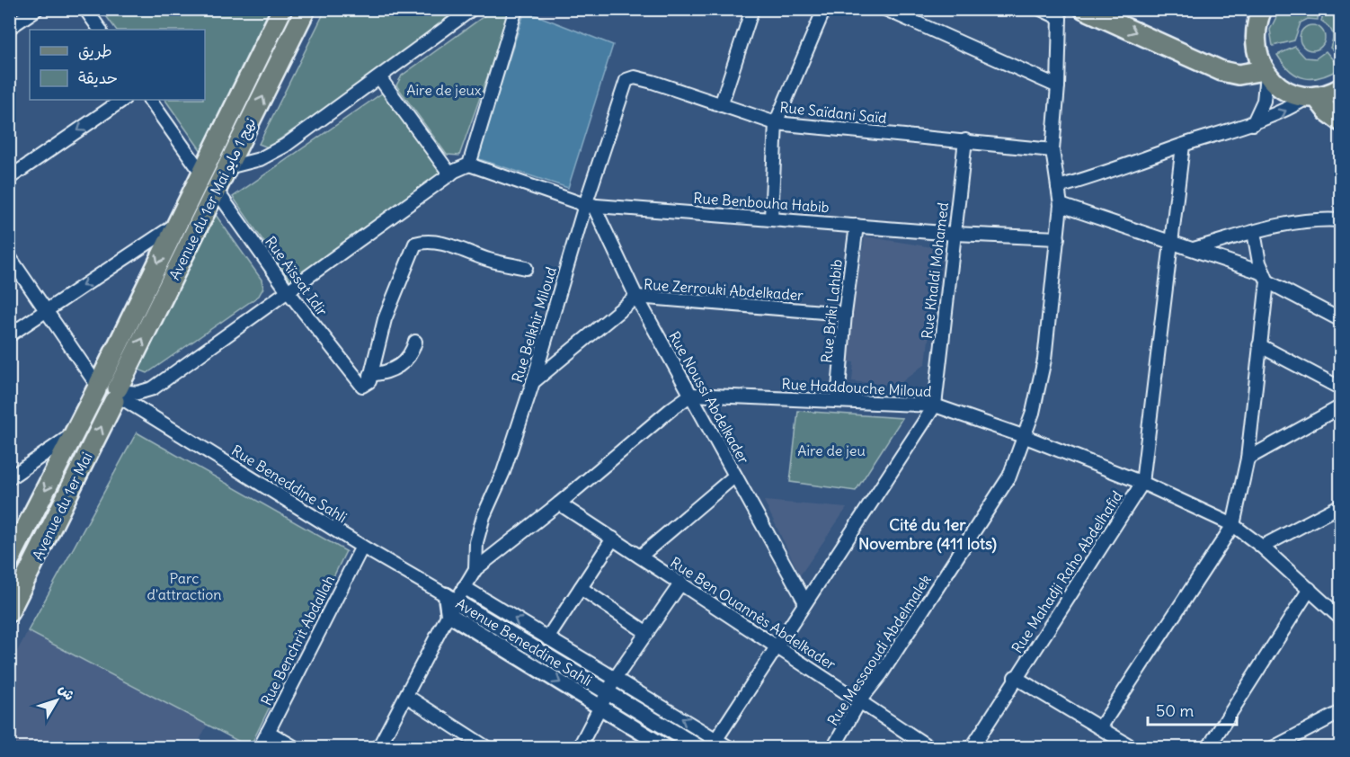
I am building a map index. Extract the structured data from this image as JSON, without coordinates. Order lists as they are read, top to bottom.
{
  "streets": {
    "main road": ["Avenue du 1er Mai نهج 1 مايو", "Avenue du 1er Mai"],
    "street": [
      "Rue Saïdani Saïd",
      "Rue Benbouha Habib",
      "Rue Khaldi Mohamed",
      "Rue Aïssat Idir",
      "Rue Zerrouki Abdelkader",
      "Rue Briki Lahbib",
      "Rue Belkhir Miloud",
      "Rue Haddouche Miloud",
      "Rue Noussi Abdelkader",
      "Rue Beneddine Sahli",
      "Rue Mahadji Raho Abdelhafid",
      "Rue Ben Ouannès Abdelkader",
      "Rue Benchrit Abdallah",
      "Avenue Beneddine Sahli",
      "Rue Messaoudi Abdelmalek"
    ]
  },
  "crossings": [
    ["Rue Saïdani Saïd", "Rue Khaldi Mohamed"],
    ["Rue Saïdani Saïd", "Rue Belkhir Miloud"],
    ["Rue Saïdani Saïd", "Rue Messaoudi Abdelmalek"],
    ["Avenue du 1er Mai نهج 1 مايو", "Rue Aïssat Idir"],
    ["Avenue du 1er Mai نهج 1 مايو", "Rue Beneddine Sahli"],
    ["Avenue du 1er Mai نهج 1 مايو", "Avenue du 1er Mai"],
    ["Rue Benbouha Habib", "Rue Khaldi Mohamed"],
    ["Rue Benbouha Habib", "Rue Briki Lahbib"],
    ["Rue Benbouha Habib", "Rue Belkhir Miloud"],
    ["Rue Benbouha Habib", "Rue Noussi Abdelkader"],
    ["Rue Benbouha Habib", "Rue Messaoudi Abdelmalek"],
    ["Rue Khaldi Mohamed", "Rue Haddouche Miloud"],
    ["Rue Zerrouki Abdelkader", "Rue Briki Lahbib"],
    ["Rue Zerrouki Abdelkader", "Rue Belkhir Miloud"],
    ["Rue Zerrouki Abdelkader", "Rue Noussi Abdelkader"],
    ["Rue Briki Lahbib", "Rue Haddouche Miloud"],
    ["Rue Belkhir Miloud", "Rue Noussi Abdelkader"],
    ["Rue Haddouche Miloud", "Rue Noussi Abdelkader"],
    ["Rue Haddouche Miloud", "Rue Mahadji Raho Abdelhafid"],
    ["Rue Haddouche Miloud", "Rue Messaoudi Abdelmalek"],
    ["Rue Beneddine Sahli", "Avenue du 1er Mai"],
    ["Rue Beneddine Sahli", "Rue Benchrit Abdallah"],
    ["Rue Beneddine Sahli", "Avenue Beneddine Sahli"],
    ["Rue Ben Ouannès Abdelkader", "Rue Messaoudi Abdelmalek"]
  ],
  "districts": ["Cité du 1er Novembre (411 lots)"],
  "parks": ["Aire de jeux", "Aire de jeu", "Parc d'attraction"],
  "legend": ["طريق", "حديقة"],
  "scale_bar": "50 m",
  "north": "top right"
}
